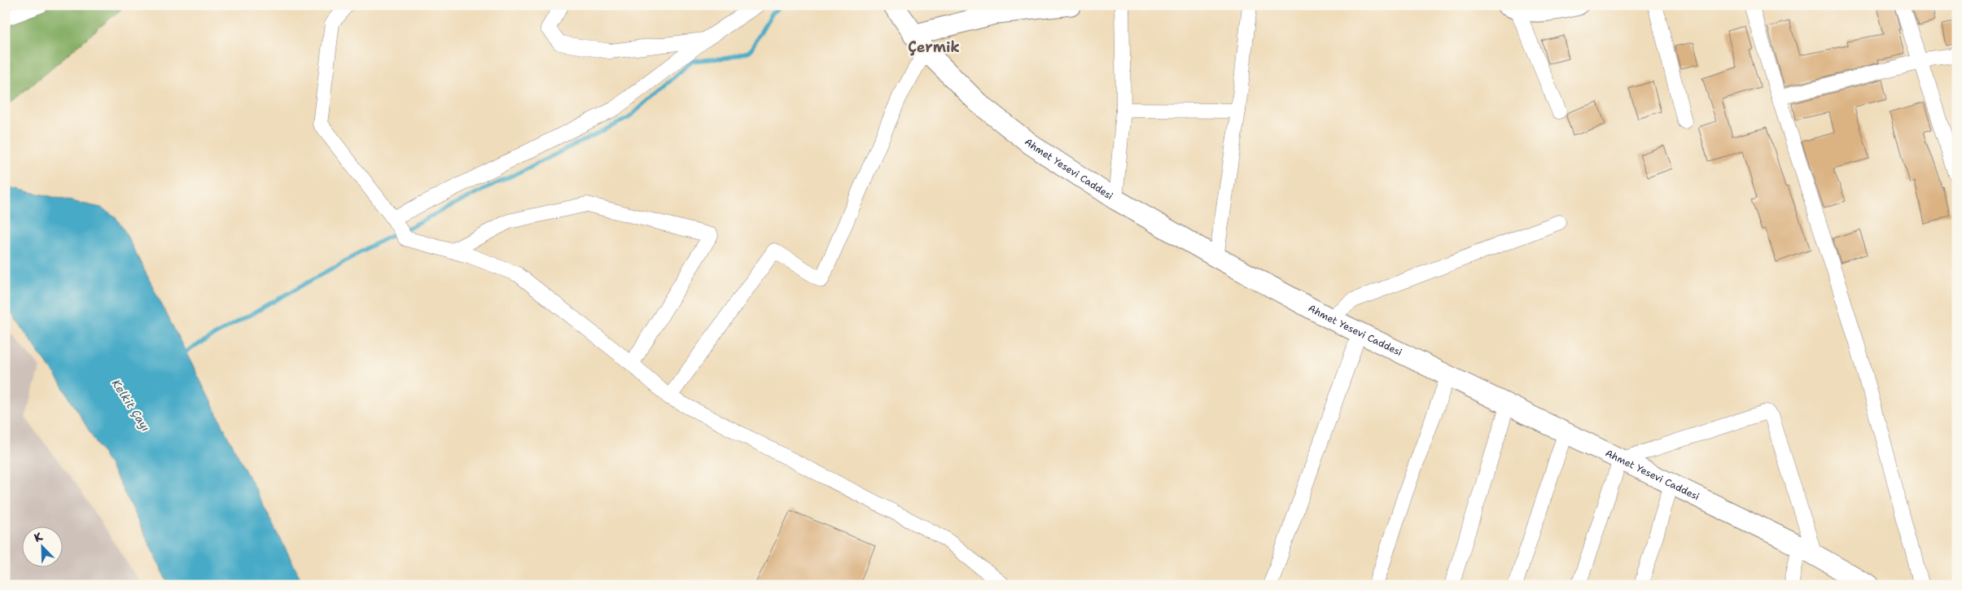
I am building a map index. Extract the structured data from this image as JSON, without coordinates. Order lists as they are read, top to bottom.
{
  "streets": {
    "street": ["Ahmet Yesevi Caddesi"]
  },
  "districts": ["Çermik"],
  "water": ["Kelkit Çayı"],
  "north": "top left"
}
